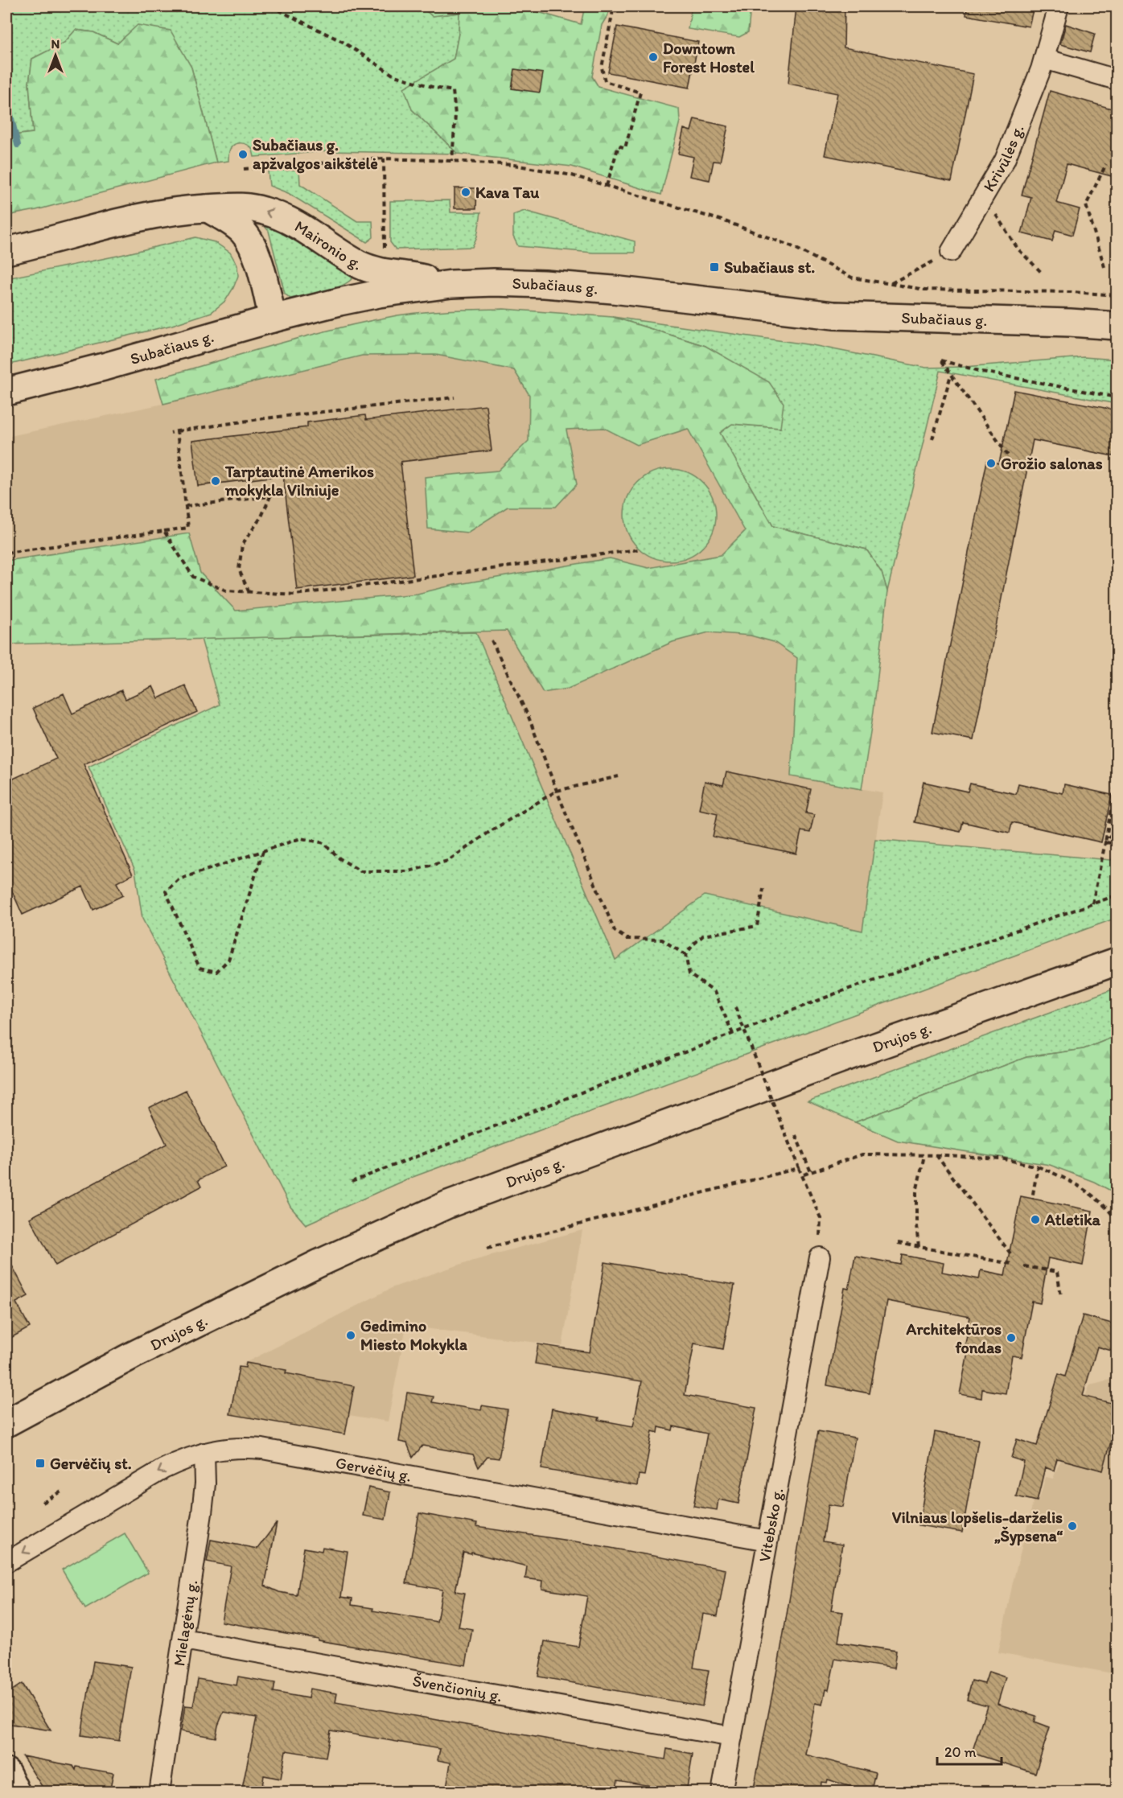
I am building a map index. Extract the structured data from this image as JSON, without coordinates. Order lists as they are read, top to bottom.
{
  "streets": {
    "main road": ["Maironio g.", "Subačiaus g.", "Drujos g."],
    "street": [
      "Krivūlės g.",
      "Gervėčių g.",
      "Vitebsko g.",
      "Mielagėnų g.",
      "Švenčionių g."
    ]
  },
  "crossings": [
    ["Maironio g.", "Subačiaus g."],
    ["Gervėčių g.", "Vitebsko g."],
    ["Gervėčių g.", "Mielagėnų g."],
    ["Vitebsko g.", "Švenčionių g."],
    ["Mielagėnų g.", "Švenčionių g."]
  ],
  "one_way": ["Maironio g."],
  "places": {
    "other": [
      "Downtown Forest Hostel",
      "Subačiaus g. apžvalgos aikštelė",
      "Kava Tau",
      "Grožio salonas",
      "Tarptautinė Amerikos mokykla Vilniuje",
      "Atletika",
      "Gedimino Miesto Mokykla",
      "Architektūros fondas",
      "Vilniaus lopšelis-darželis „Šypsena“"
    ],
    "transit": ["Subačiaus st.", "Gervėčių st."]
  },
  "scale_bar": "20 m",
  "north": "top"
}
